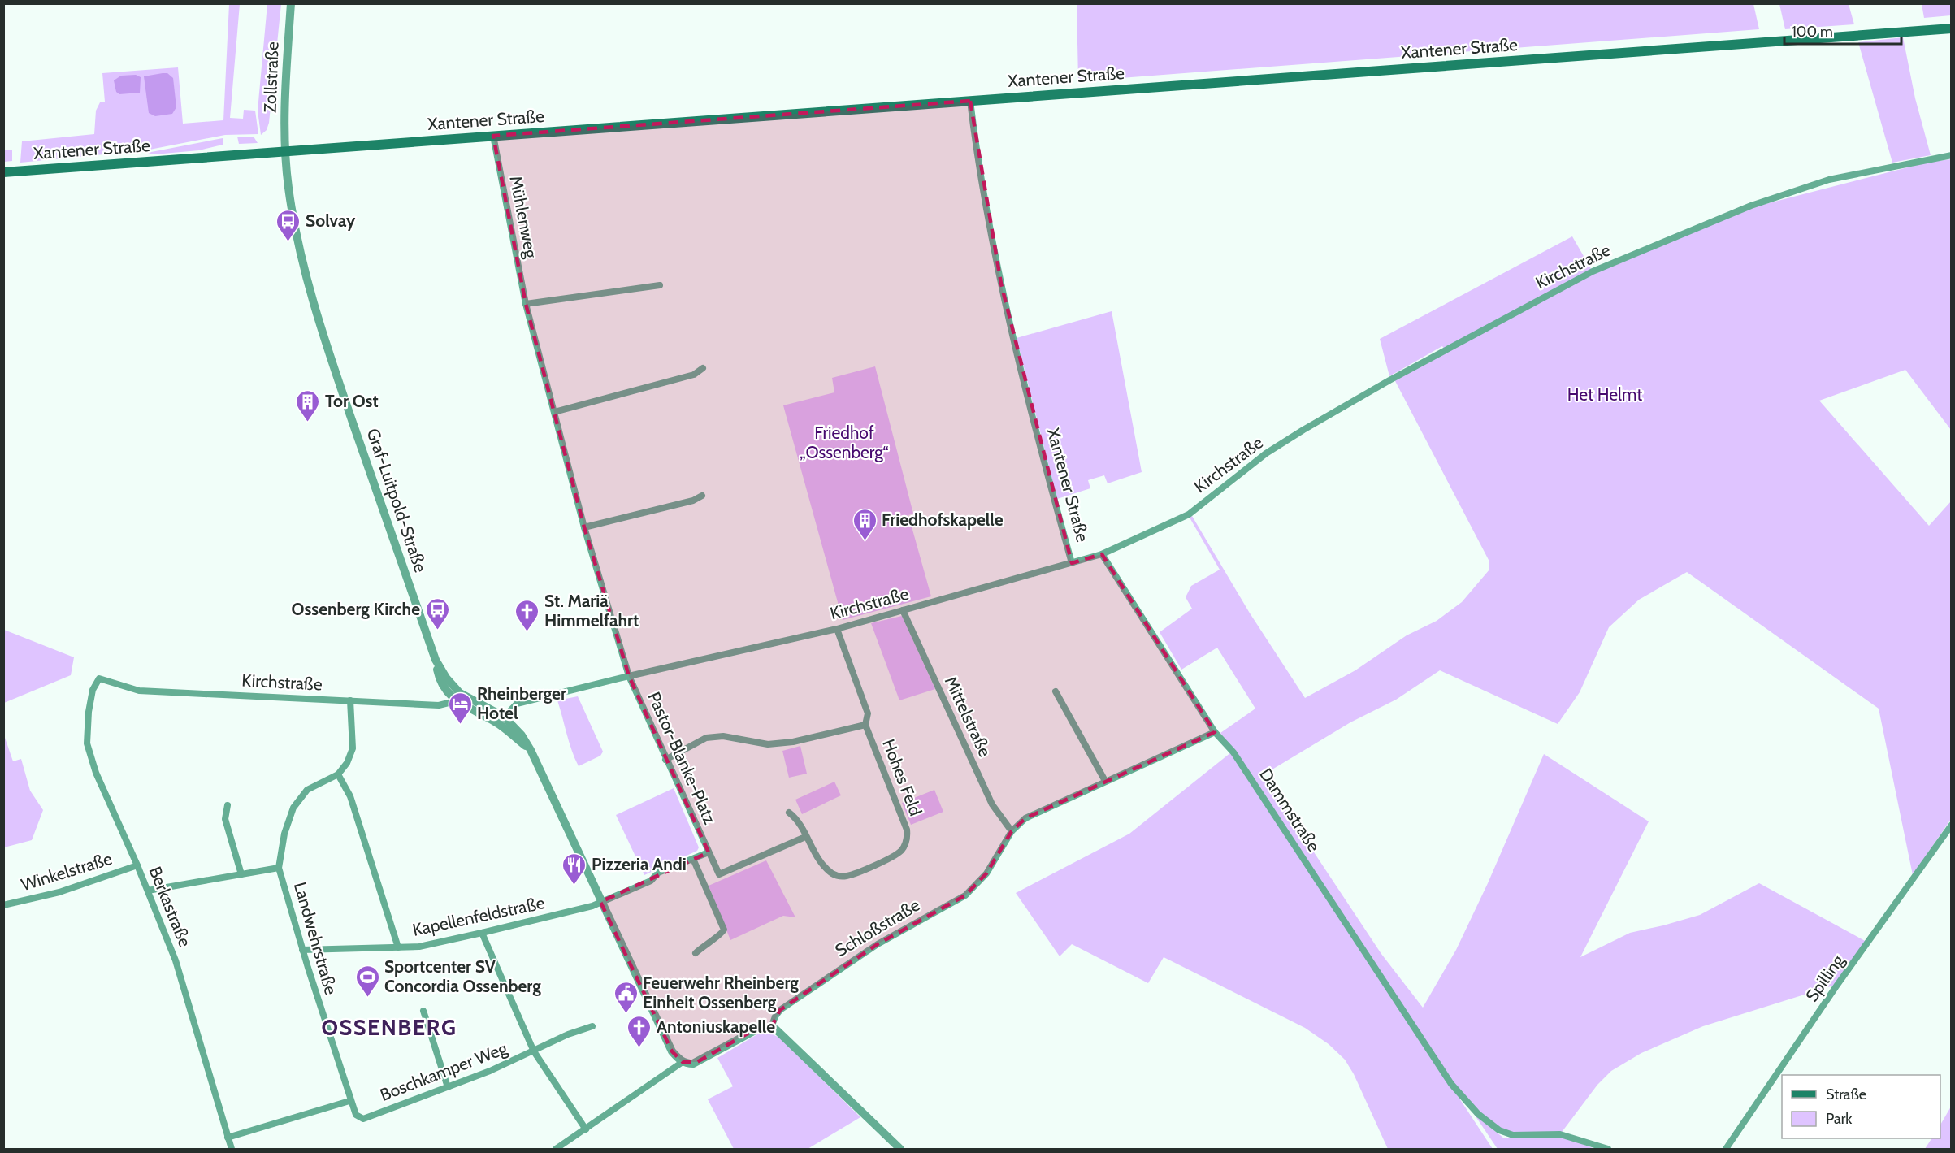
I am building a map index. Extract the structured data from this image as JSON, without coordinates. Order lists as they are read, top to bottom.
{
  "streets": {
    "main road": ["Xantener Straße"],
    "street": [
      "Zollstraße",
      "Mühlenweg",
      "Kirchstraße",
      "Graf-Luitpold-Straße",
      "Mittelstraße",
      "Pastor-Blanke-Platz",
      "Hohes Feld",
      "Dammstraße",
      "Winkelstraße",
      "Berkastraße",
      "Kapellenfeldstraße",
      "Schloßstraße",
      "Landwehrstraße",
      "Spilling",
      "Boschkamper Weg"
    ]
  },
  "crossings": [
    ["Xantener Straße", "Zollstraße"],
    ["Xantener Straße", "Mühlenweg"],
    ["Xantener Straße", "Kirchstraße"],
    ["Xantener Straße", "Graf-Luitpold-Straße"],
    ["Zollstraße", "Graf-Luitpold-Straße"],
    ["Mühlenweg", "Kirchstraße"],
    ["Mühlenweg", "Pastor-Blanke-Platz"],
    ["Kirchstraße", "Graf-Luitpold-Straße"],
    ["Kirchstraße", "Mittelstraße"],
    ["Kirchstraße", "Pastor-Blanke-Platz"],
    ["Kirchstraße", "Hohes Feld"],
    ["Kirchstraße", "Dammstraße"],
    ["Kirchstraße", "Berkastraße"],
    ["Graf-Luitpold-Straße", "Pastor-Blanke-Platz"],
    ["Graf-Luitpold-Straße", "Kapellenfeldstraße"],
    ["Mittelstraße", "Schloßstraße"],
    ["Pastor-Blanke-Platz", "Hohes Feld"],
    ["Pastor-Blanke-Platz", "Kapellenfeldstraße"],
    ["Dammstraße", "Schloßstraße"],
    ["Winkelstraße", "Berkastraße"],
    ["Berkastraße", "Landwehrstraße"],
    ["Kapellenfeldstraße", "Landwehrstraße"],
    ["Landwehrstraße", "Boschkamper Weg"]
  ],
  "districts": ["OSSENBERG"],
  "parks": ["Het Helmt", "Friedhof „Ossenberg“"],
  "places": {
    "bus stop": ["Solvay", "Ossenberg Kirche"],
    "building": ["Tor Ost", "Friedhofskapelle"],
    "church": ["St. Mariä Himmelfahrt", "Antoniuskapelle"],
    "hotel": ["Rheinberger Hotel"],
    "restaurant": ["Pizzeria Andi"],
    "sports": ["Sportcenter SV Concordia Ossenberg"],
    "public building": ["Feuerwehr Rheinberg Einheit Ossenberg"]
  },
  "legend": ["Straße", "Park"],
  "scale_bar": "100 m"
}
